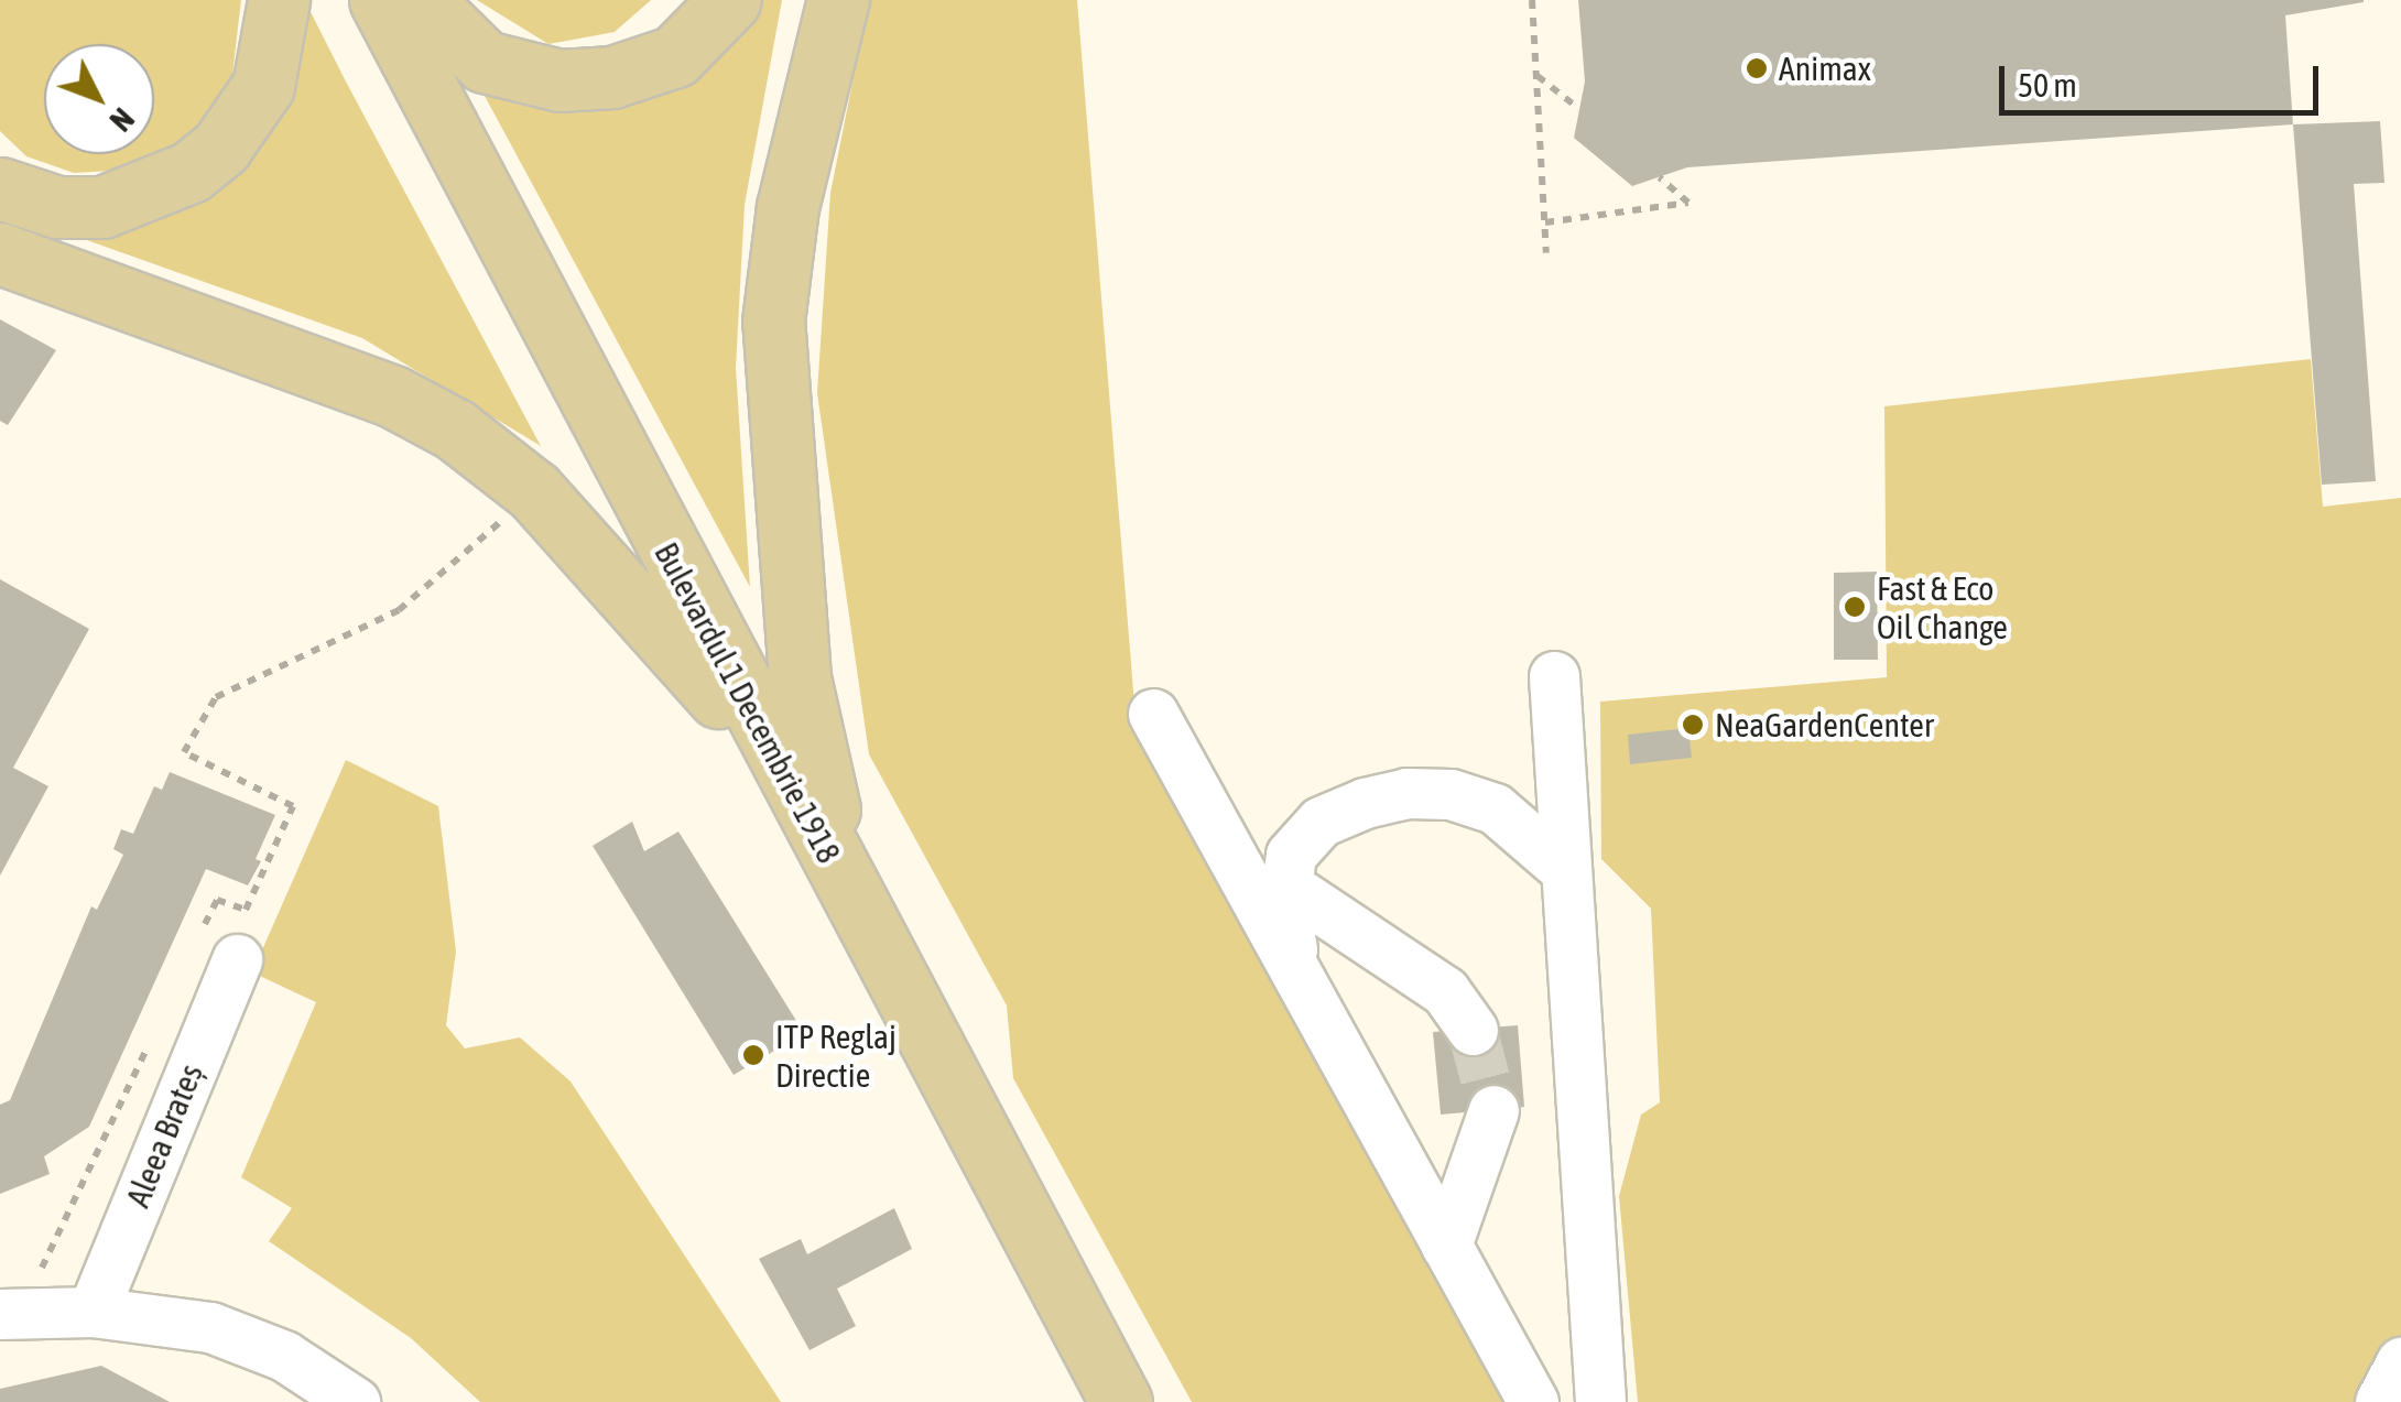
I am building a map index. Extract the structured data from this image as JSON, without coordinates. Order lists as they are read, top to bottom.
{
  "streets": {
    "main road": ["Bulevardul 1 Decembrie 1918"],
    "street": ["Aleea Brateș"]
  },
  "places": [
    "Animax",
    "Fast & Eco Oil Change",
    "NeaGardenCenter",
    "ITP Reglaj Directie"
  ],
  "scale_bar": "50 m",
  "north": "bottom right"
}
